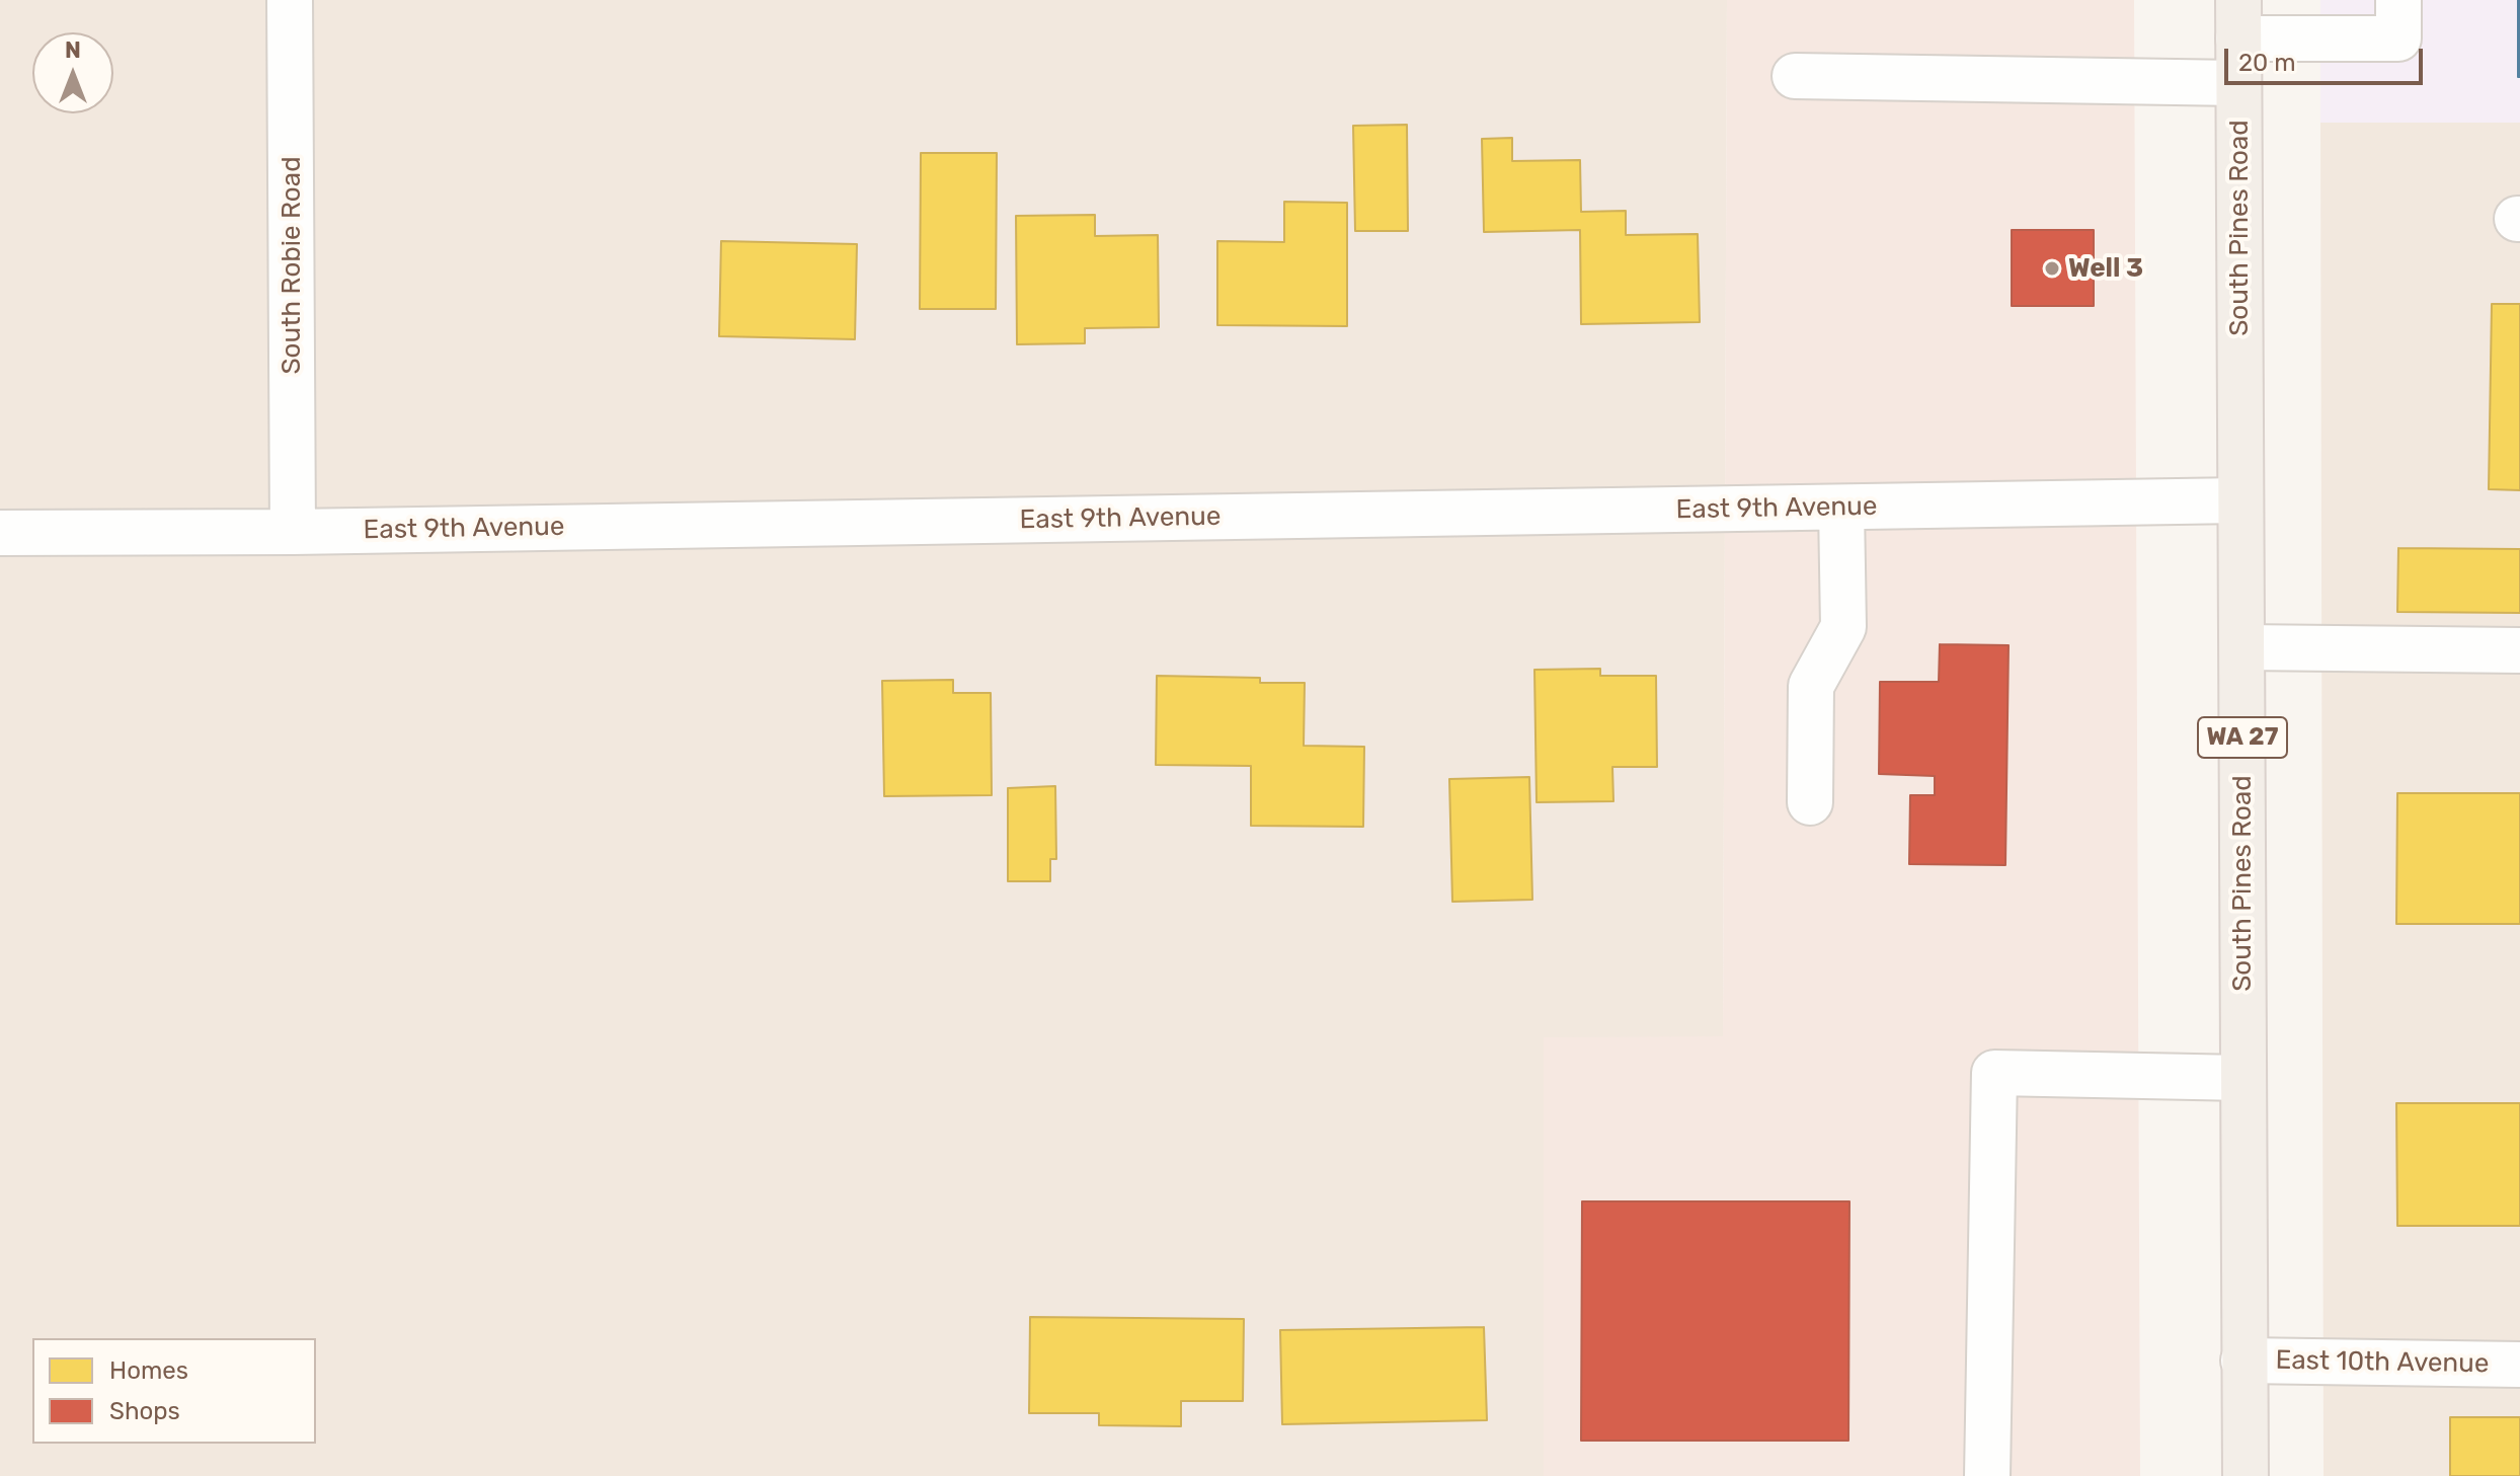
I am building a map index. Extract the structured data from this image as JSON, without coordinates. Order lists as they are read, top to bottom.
{
  "streets": {
    "main road": ["South Pines Road", "WA 27"],
    "street": ["South Robie Road", "East 9th Avenue", "East 10th Avenue"]
  },
  "crossings": [
    ["South Pines Road", "East 9th Avenue"],
    ["South Pines Road", "East 10th Avenue"],
    ["South Robie Road", "East 9th Avenue"]
  ],
  "places": ["Well 3"],
  "legend": ["Homes", "Shops"],
  "scale_bar": "20 m",
  "north": "top"
}
